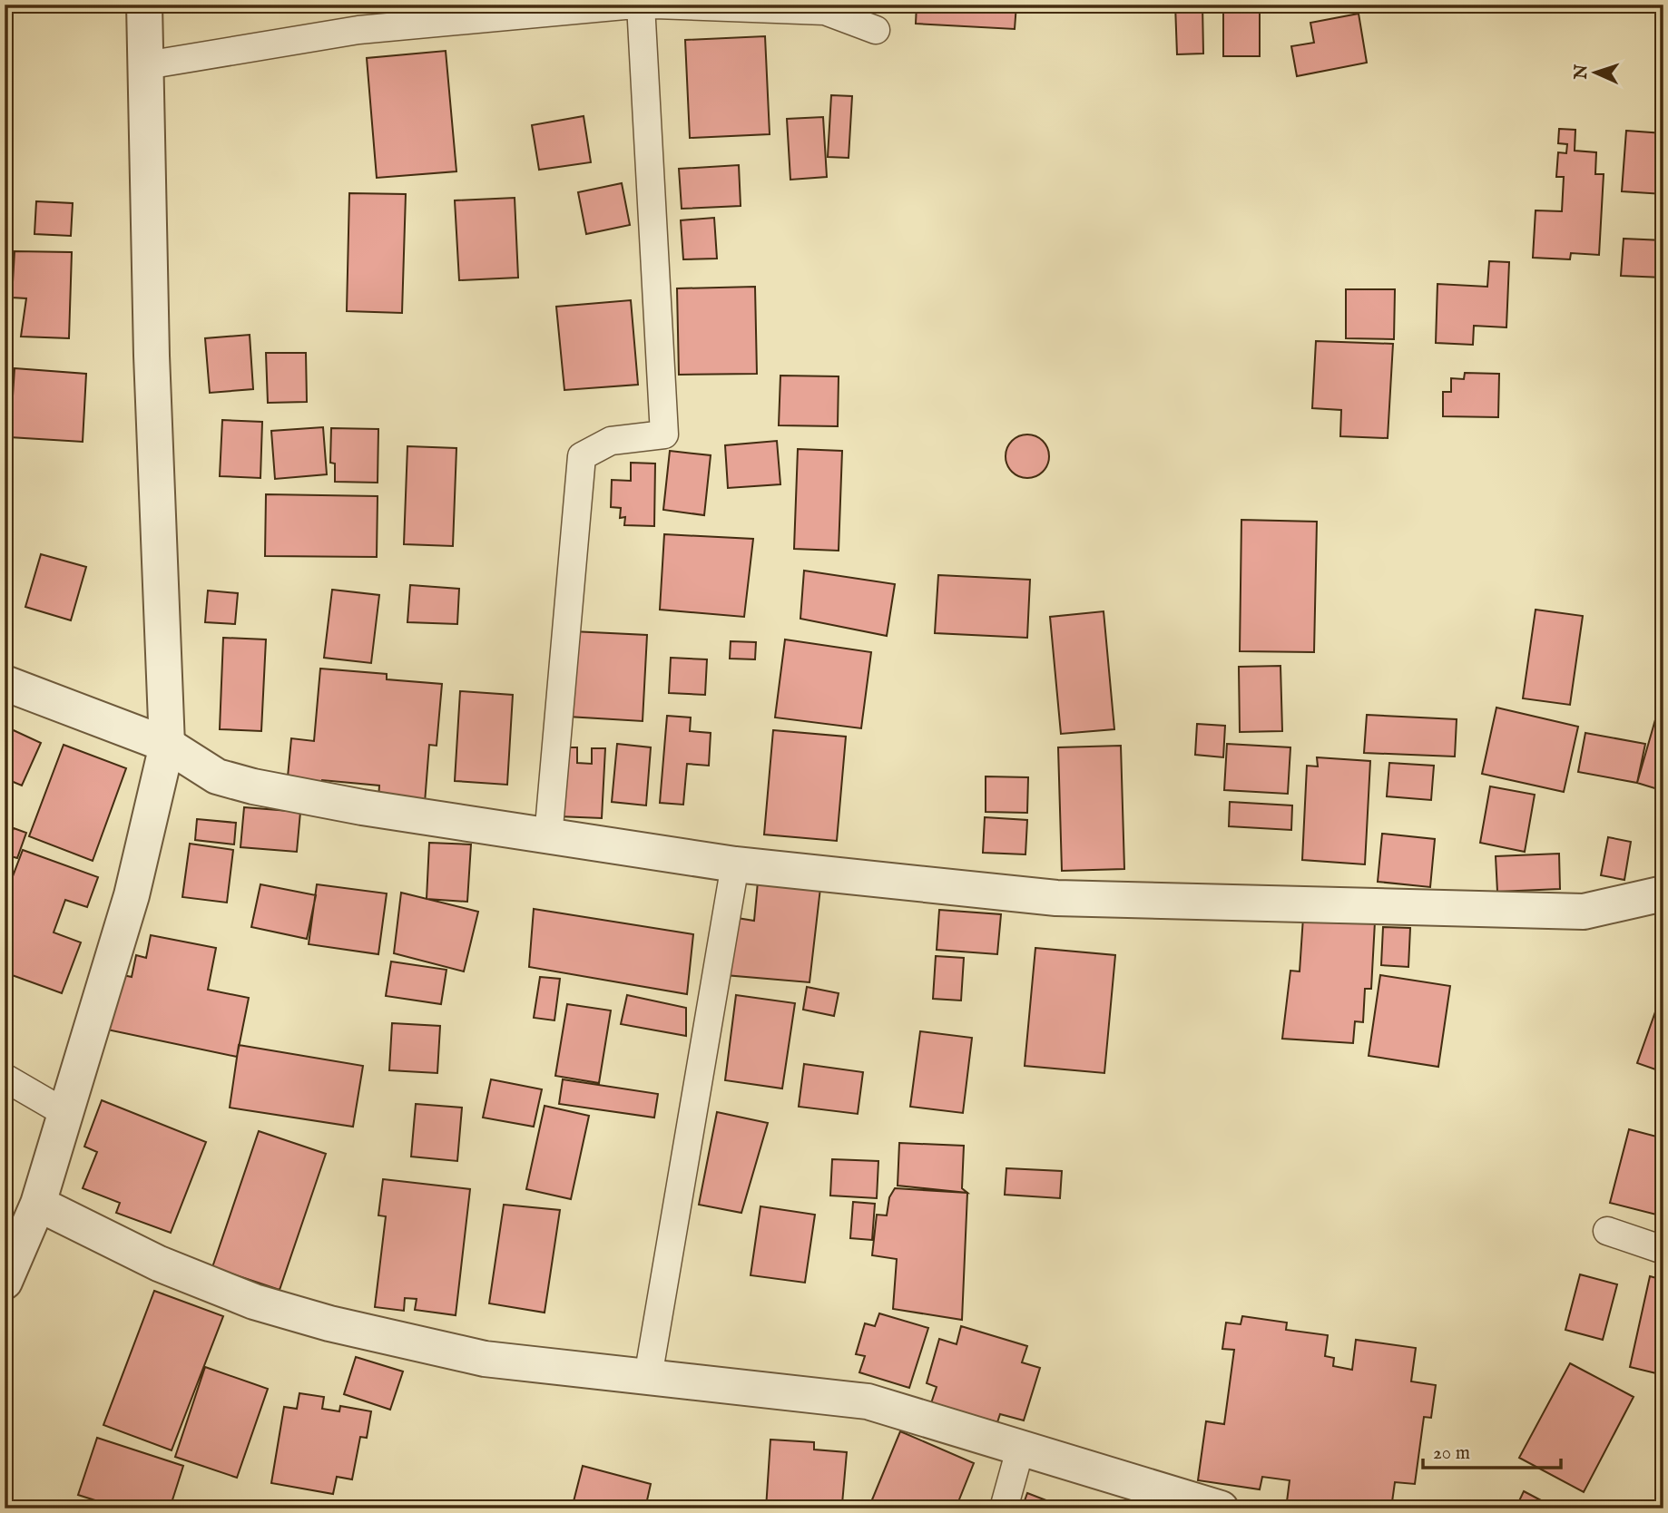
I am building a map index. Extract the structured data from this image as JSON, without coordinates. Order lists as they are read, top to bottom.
{
  "scale_bar": "20 m",
  "north": "left"
}
